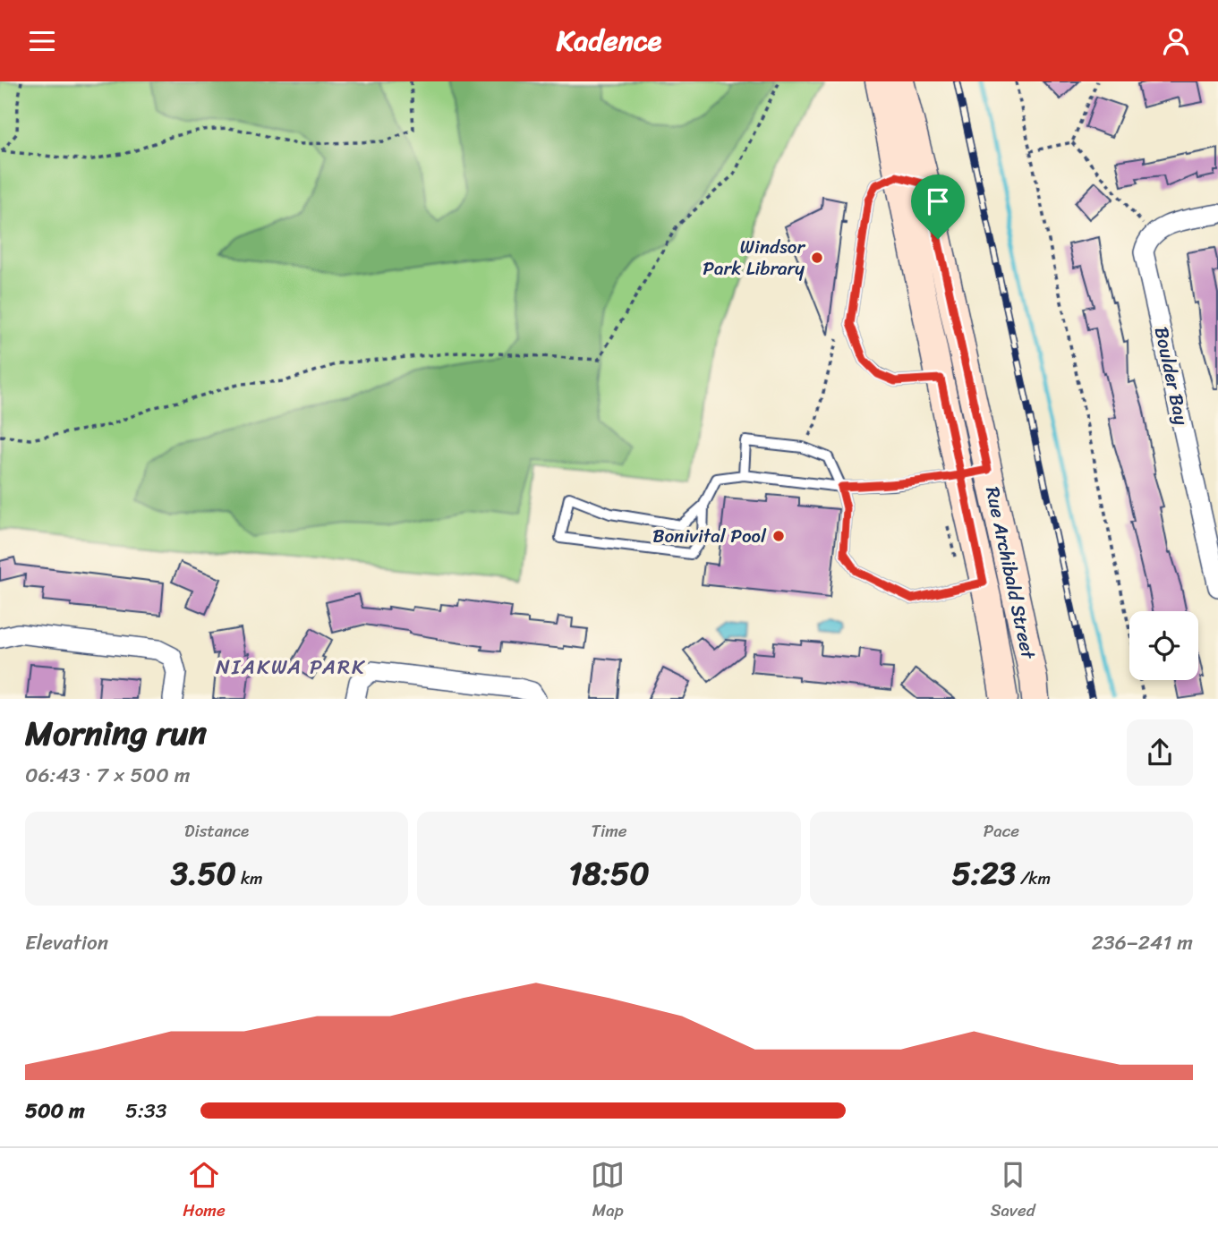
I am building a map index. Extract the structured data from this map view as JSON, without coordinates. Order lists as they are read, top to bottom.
{
  "streets": {
    "main road": ["Rue Archibald Street"],
    "street": ["Boulder Bay"]
  },
  "districts": ["NIAKWA PARK"],
  "places": ["Windsor Park Library", "Bonivital Pool"],
  "page": {
    "header": "Kadence",
    "heading": ["Morning run", "06:43 · 7 × 500 m"],
    "stats": [
      ["Distance", "3.50 km"],
      ["Time", "18:50"],
      ["Pace", "5:23 /km"]
    ],
    "chart": ["Elevation", "236–241 m"],
    "list": [
      {
        "name": "500 m",
        "note": "5:33"
      }
    ],
    "tabs": ["Home", "Map", "Saved"]
  }
}
